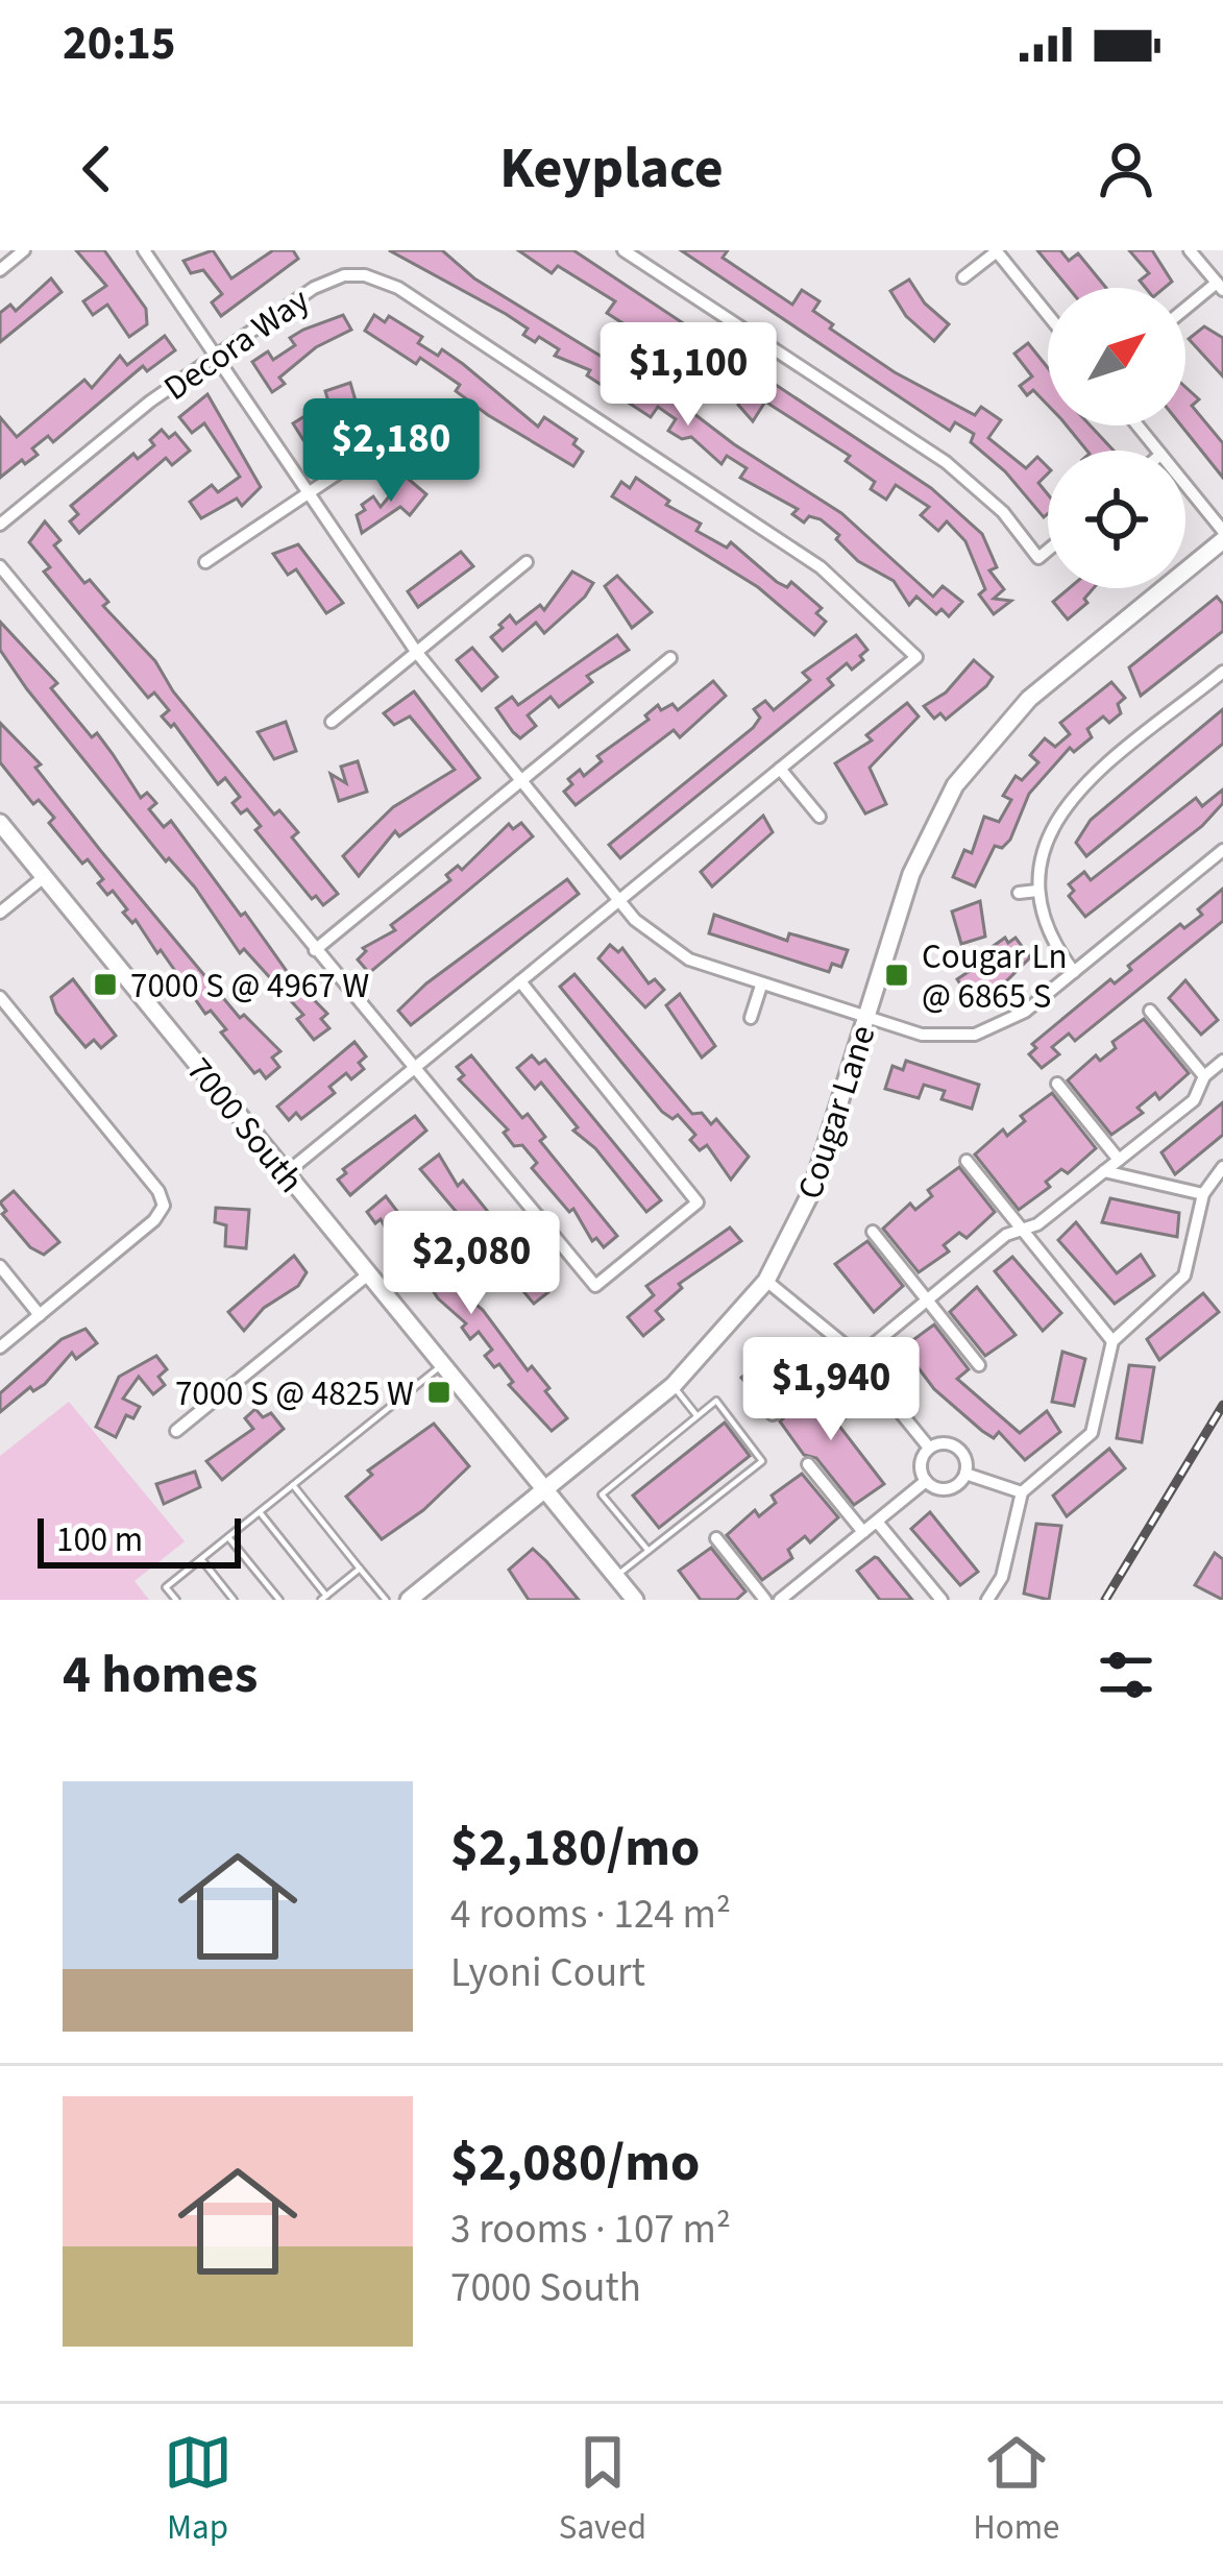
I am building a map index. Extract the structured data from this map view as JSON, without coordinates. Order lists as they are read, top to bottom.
{
  "streets": {
    "main road": ["Cougar Lane", "7000 South"],
    "street": ["Decora Way"]
  },
  "crossings": [
    ["Cougar Lane", "7000 South"]
  ],
  "places": {
    "transit": ["Cougar Ln @ 6865 S", "7000 S @ 4967 W", "7000 S @ 4825 W"]
  },
  "scale_bar": "100 m",
  "north": "top right",
  "page": {
    "status": "20:15",
    "header": "Keyplace",
    "price": [
      "$1,100",
      "$2,180",
      "$2,080",
      "$1,940"
    ],
    "scale": "100 m",
    "heading": "4 homes",
    "list": [
      {
        "name": "$2,180/mo",
        "note": "4 rooms · 124 m² · Lyoni Court"
      },
      {
        "name": "$2,080/mo",
        "note": "3 rooms · 107 m² · 7000 South"
      }
    ],
    "tabs": ["Map", "Saved", "Home"]
  }
}
